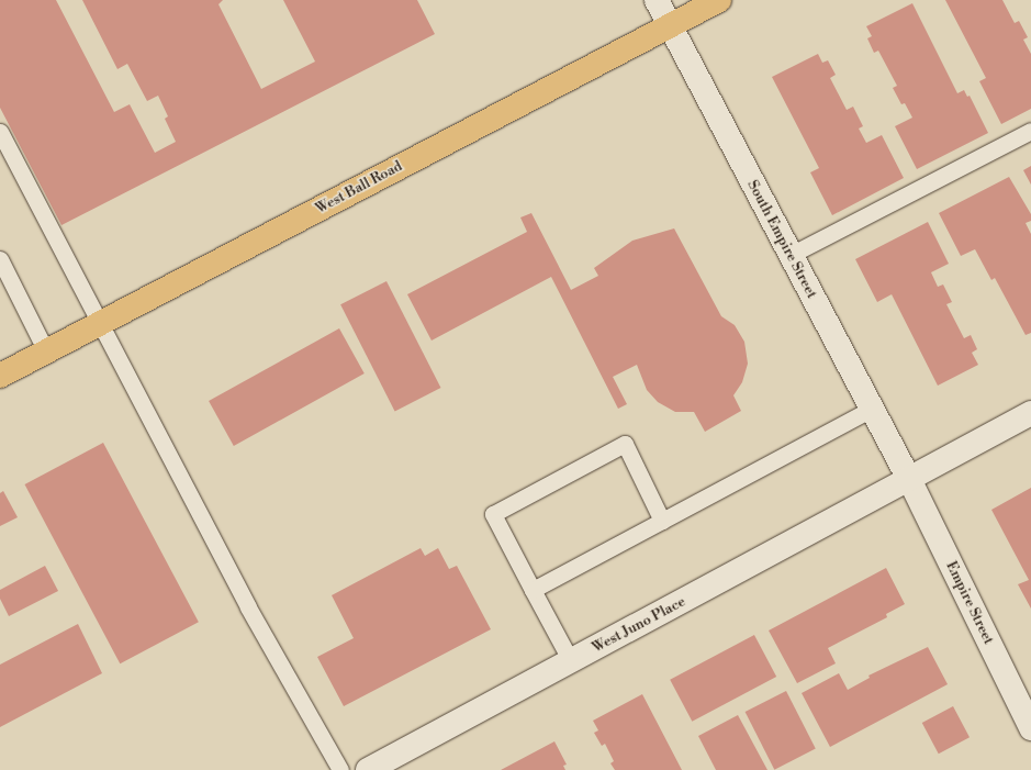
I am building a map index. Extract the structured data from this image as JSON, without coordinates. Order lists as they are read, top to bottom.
{
  "streets": {
    "main road": ["West Ball Road"],
    "street": ["South Empire Street", "Empire Street", "West Juno Place"]
  },
  "crossings": [
    ["West Ball Road", "South Empire Street"],
    ["South Empire Street", "Empire Street"],
    ["South Empire Street", "West Juno Place"],
    ["Empire Street", "West Juno Place"]
  ]
}
